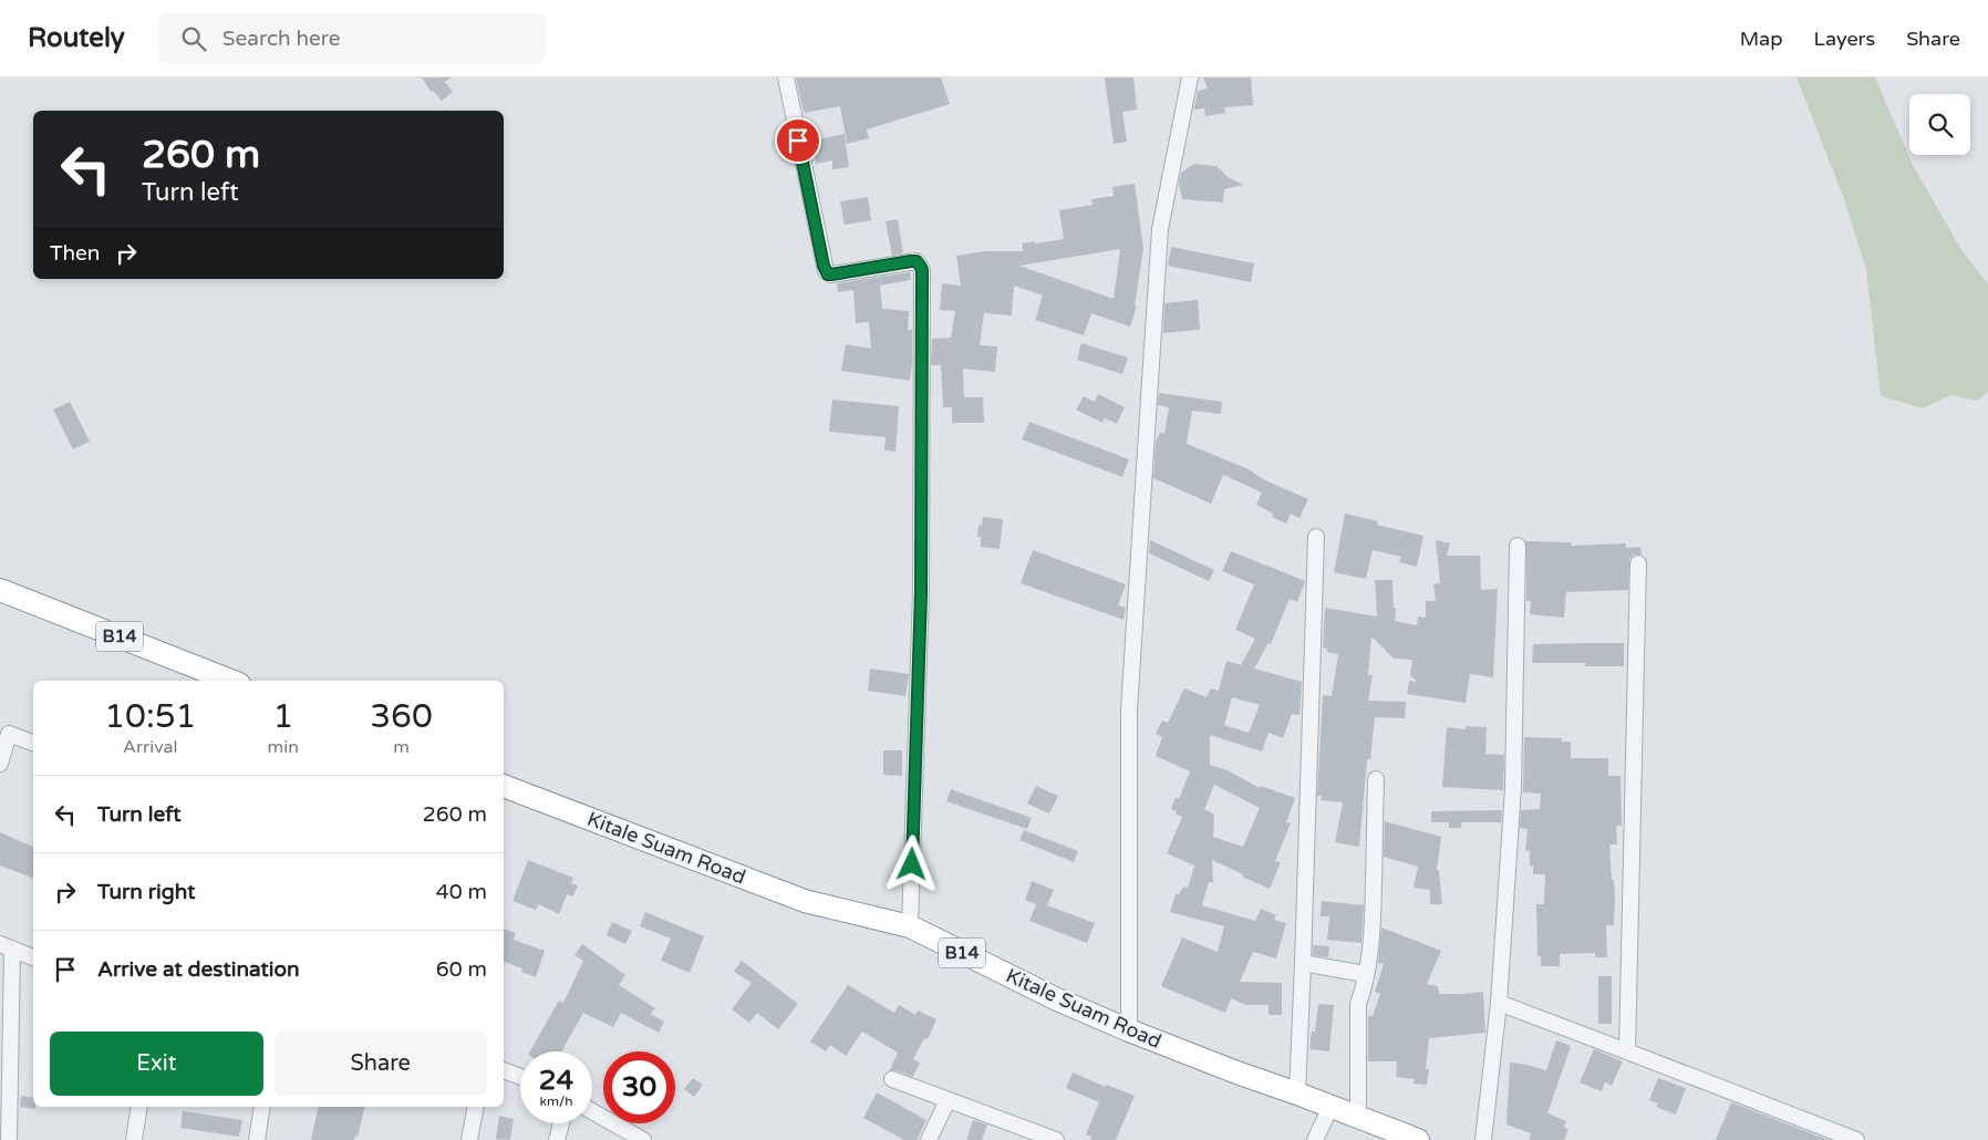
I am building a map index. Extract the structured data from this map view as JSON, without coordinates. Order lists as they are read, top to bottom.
{
  "streets": {
    "highway": ["B14", "Kitale Suam Road"]
  },
  "page": {
    "header": "Routely",
    "search": "Search here",
    "nav": ["Map", "Layers", "Share"],
    "turn": ["260 m", "Turn left"],
    "then": "Then",
    "eta": [
      "10:51",
      "Arrival",
      "1",
      "min",
      "360",
      "m"
    ],
    "list": [
      {
        "name": "Turn left",
        "value": "260 m"
      },
      {
        "name": "Turn right",
        "value": "40 m"
      },
      {
        "name": "Arrive at destination",
        "value": "60 m"
      }
    ],
    "buttons": ["Exit", "Share"],
    "speed": "24 km/h",
    "limit": "30"
  }
}
